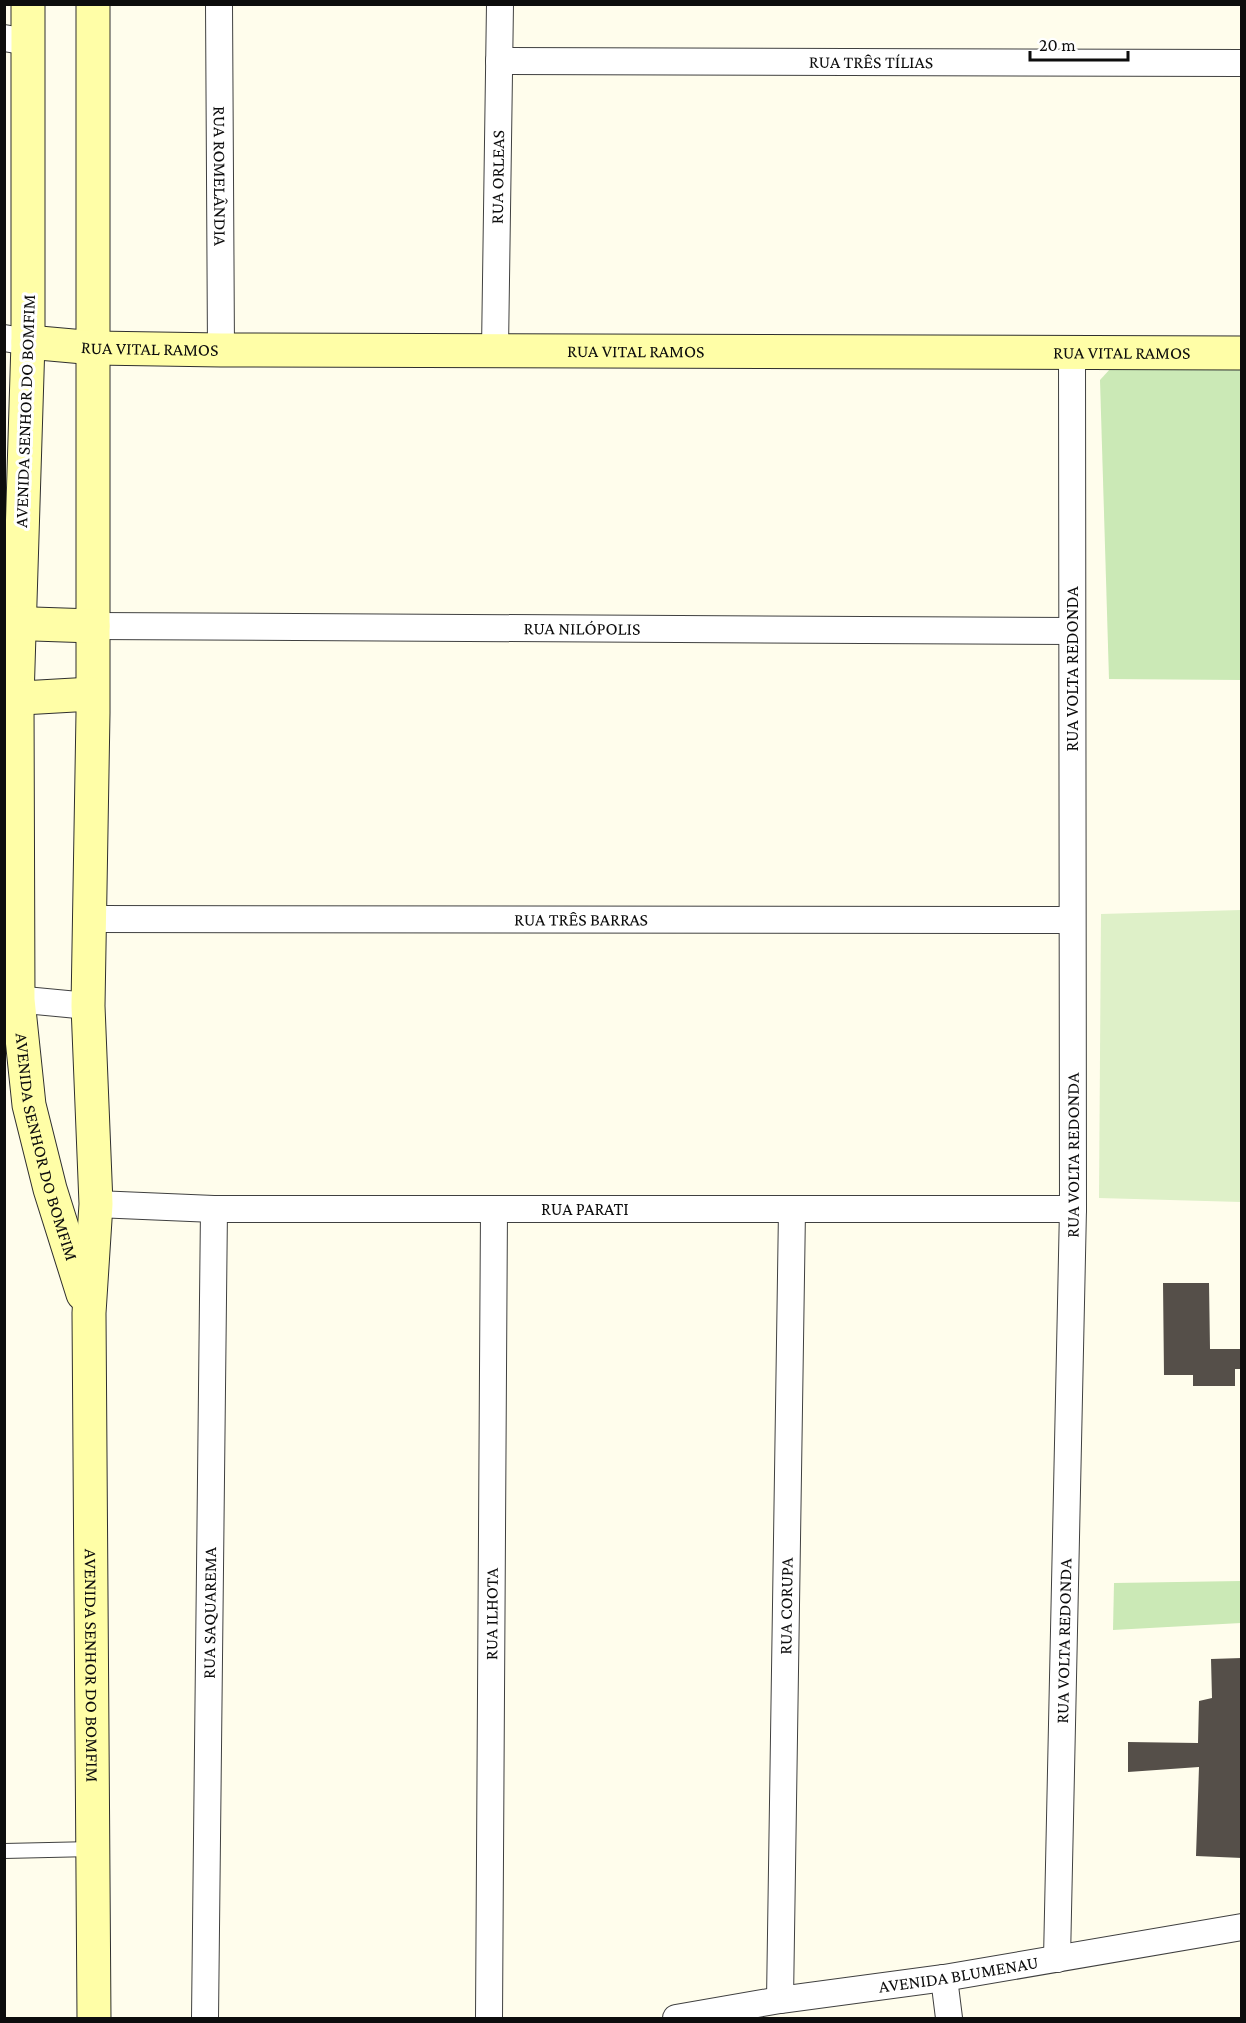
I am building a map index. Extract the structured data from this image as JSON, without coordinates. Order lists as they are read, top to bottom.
{
  "streets": {
    "main road": ["RUA VITAL RAMOS", "AVENIDA SENHOR DO BOMFIM"],
    "street": [
      "RUA TRÊS TÍLIAS",
      "RUA ROMELÂNDIA",
      "RUA ORLEAS",
      "RUA NILÓPOLIS",
      "RUA VOLTA REDONDA",
      "RUA TRÊS BARRAS",
      "RUA PARATI",
      "RUA CORUPA",
      "RUA SAQUAREMA",
      "RUA ILHOTA",
      "AVENIDA BLUMENAU"
    ]
  },
  "crossings": [
    ["RUA TRÊS TÍLIAS", "RUA ORLEAS"],
    ["RUA ROMELÂNDIA", "RUA VITAL RAMOS"],
    ["RUA ORLEAS", "RUA VITAL RAMOS"],
    ["RUA VITAL RAMOS", "AVENIDA SENHOR DO BOMFIM"],
    ["RUA VITAL RAMOS", "RUA VOLTA REDONDA"],
    ["AVENIDA SENHOR DO BOMFIM", "RUA NILÓPOLIS"],
    ["AVENIDA SENHOR DO BOMFIM", "RUA TRÊS BARRAS"],
    ["AVENIDA SENHOR DO BOMFIM", "RUA PARATI"],
    ["RUA NILÓPOLIS", "RUA VOLTA REDONDA"],
    ["RUA VOLTA REDONDA", "RUA TRÊS BARRAS"],
    ["RUA VOLTA REDONDA", "RUA PARATI"],
    ["RUA VOLTA REDONDA", "AVENIDA BLUMENAU"],
    ["RUA PARATI", "RUA CORUPA"],
    ["RUA PARATI", "RUA SAQUAREMA"],
    ["RUA PARATI", "RUA ILHOTA"],
    ["RUA CORUPA", "AVENIDA BLUMENAU"]
  ],
  "scale_bar": "20 m"
}
